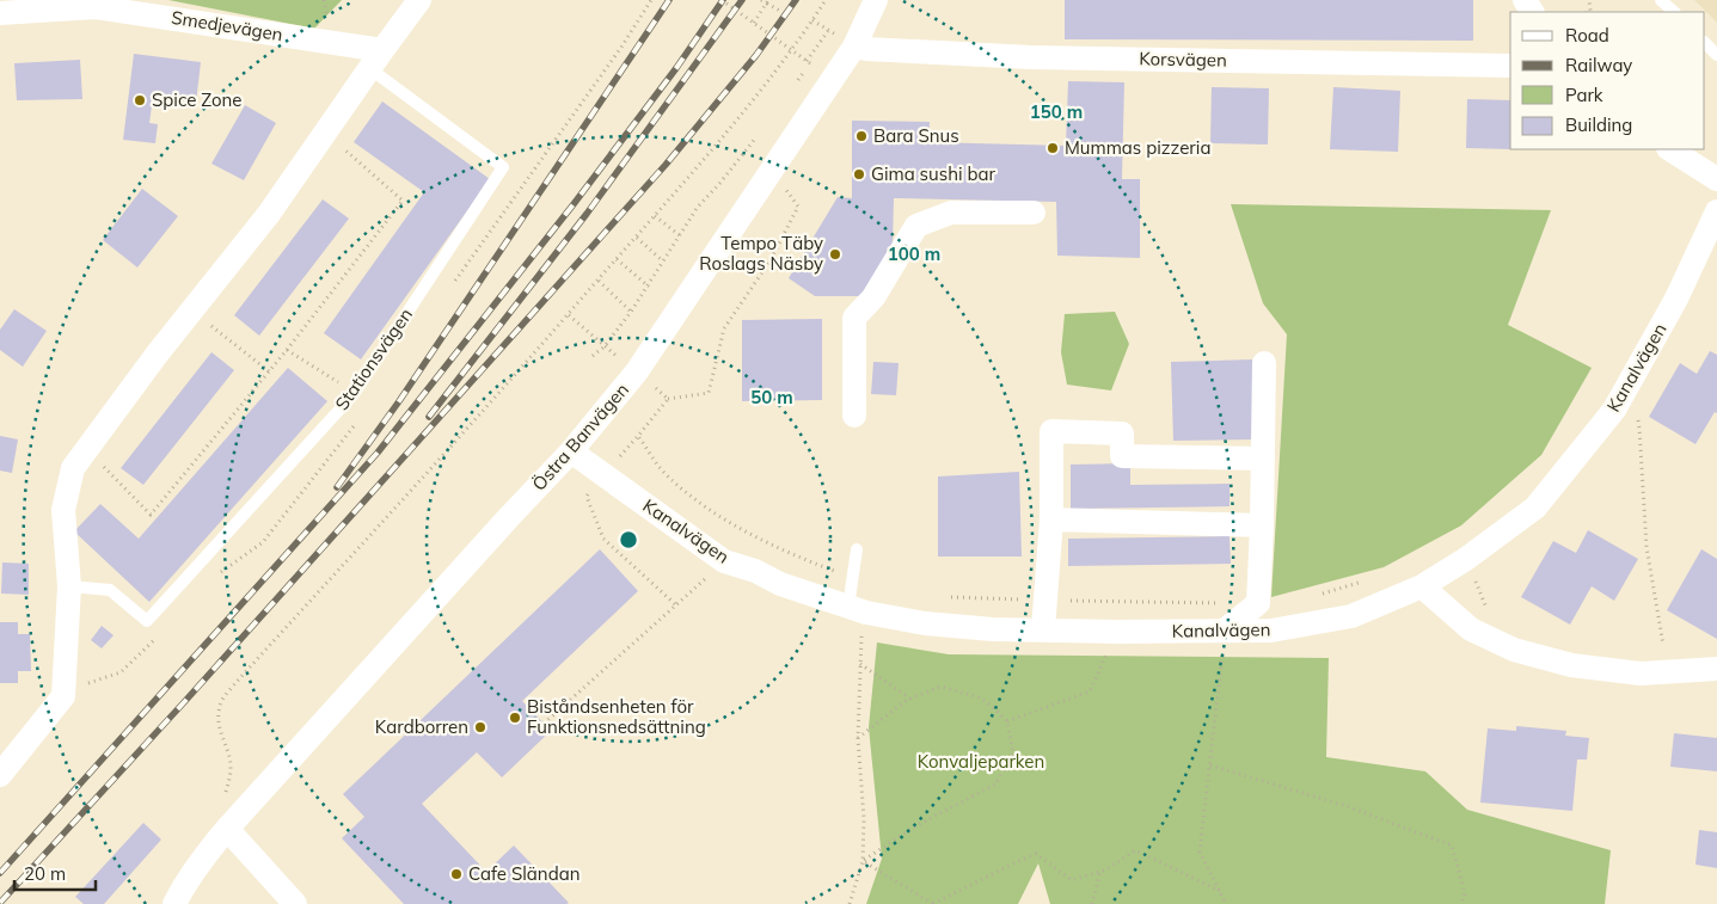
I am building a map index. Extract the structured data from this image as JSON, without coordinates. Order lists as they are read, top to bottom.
{
  "streets": {
    "street": [
      "Smedjevägen",
      "Korsvägen",
      "Kanalvägen",
      "Östra Banvägen"
    ],
    "lane": ["Stationsvägen"]
  },
  "crossings": [
    ["Smedjevägen", "Stationsvägen"],
    ["Korsvägen", "Östra Banvägen"],
    ["Kanalvägen", "Östra Banvägen"]
  ],
  "parks": ["Konvaljeparken"],
  "places": [
    "Spice Zone",
    "Bara Snus",
    "Mummas pizzeria",
    "Gima sushi bar",
    "Tempo Täby Roslags Näsby",
    "Biståndsenheten för Funktionsnedsättning",
    "Kardborren",
    "Cafe Sländan"
  ],
  "legend": [
    "Road",
    "Railway",
    "Park",
    "Building"
  ],
  "scale_bar": "20 m",
  "rings": ["150 m", "100 m", "50 m"]
}
